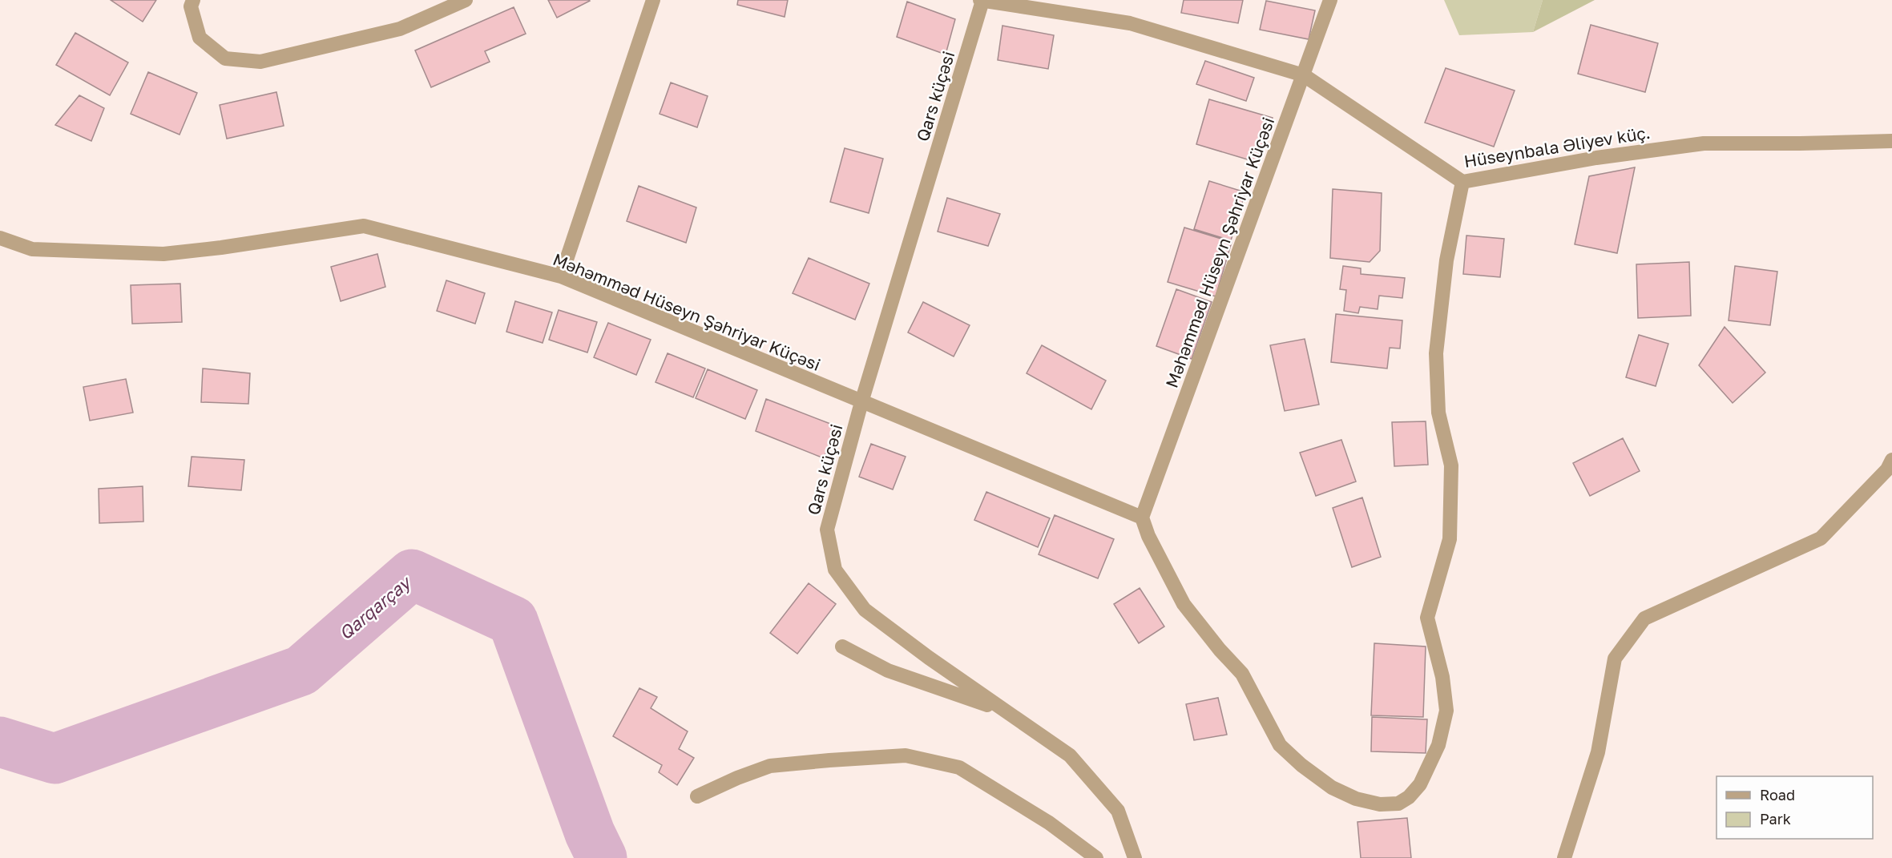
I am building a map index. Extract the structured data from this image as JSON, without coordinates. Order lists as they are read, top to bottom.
{
  "streets": {
    "street": ["Qars küçəsi", "Hüseynbala Əliyev küç.", "Məhəmməd Hüseyn Şəhriyar Küçəsi"]
  },
  "crossings": [
    ["Qars küçəsi", "Hüseynbala Əliyev küç."],
    ["Qars küçəsi", "Məhəmməd Hüseyn Şəhriyar Küçəsi"],
    ["Hüseynbala Əliyev küç.", "Məhəmməd Hüseyn Şəhriyar Küçəsi"]
  ],
  "water": ["Qarqarçay"],
  "legend": ["Road", "Park"]
}
